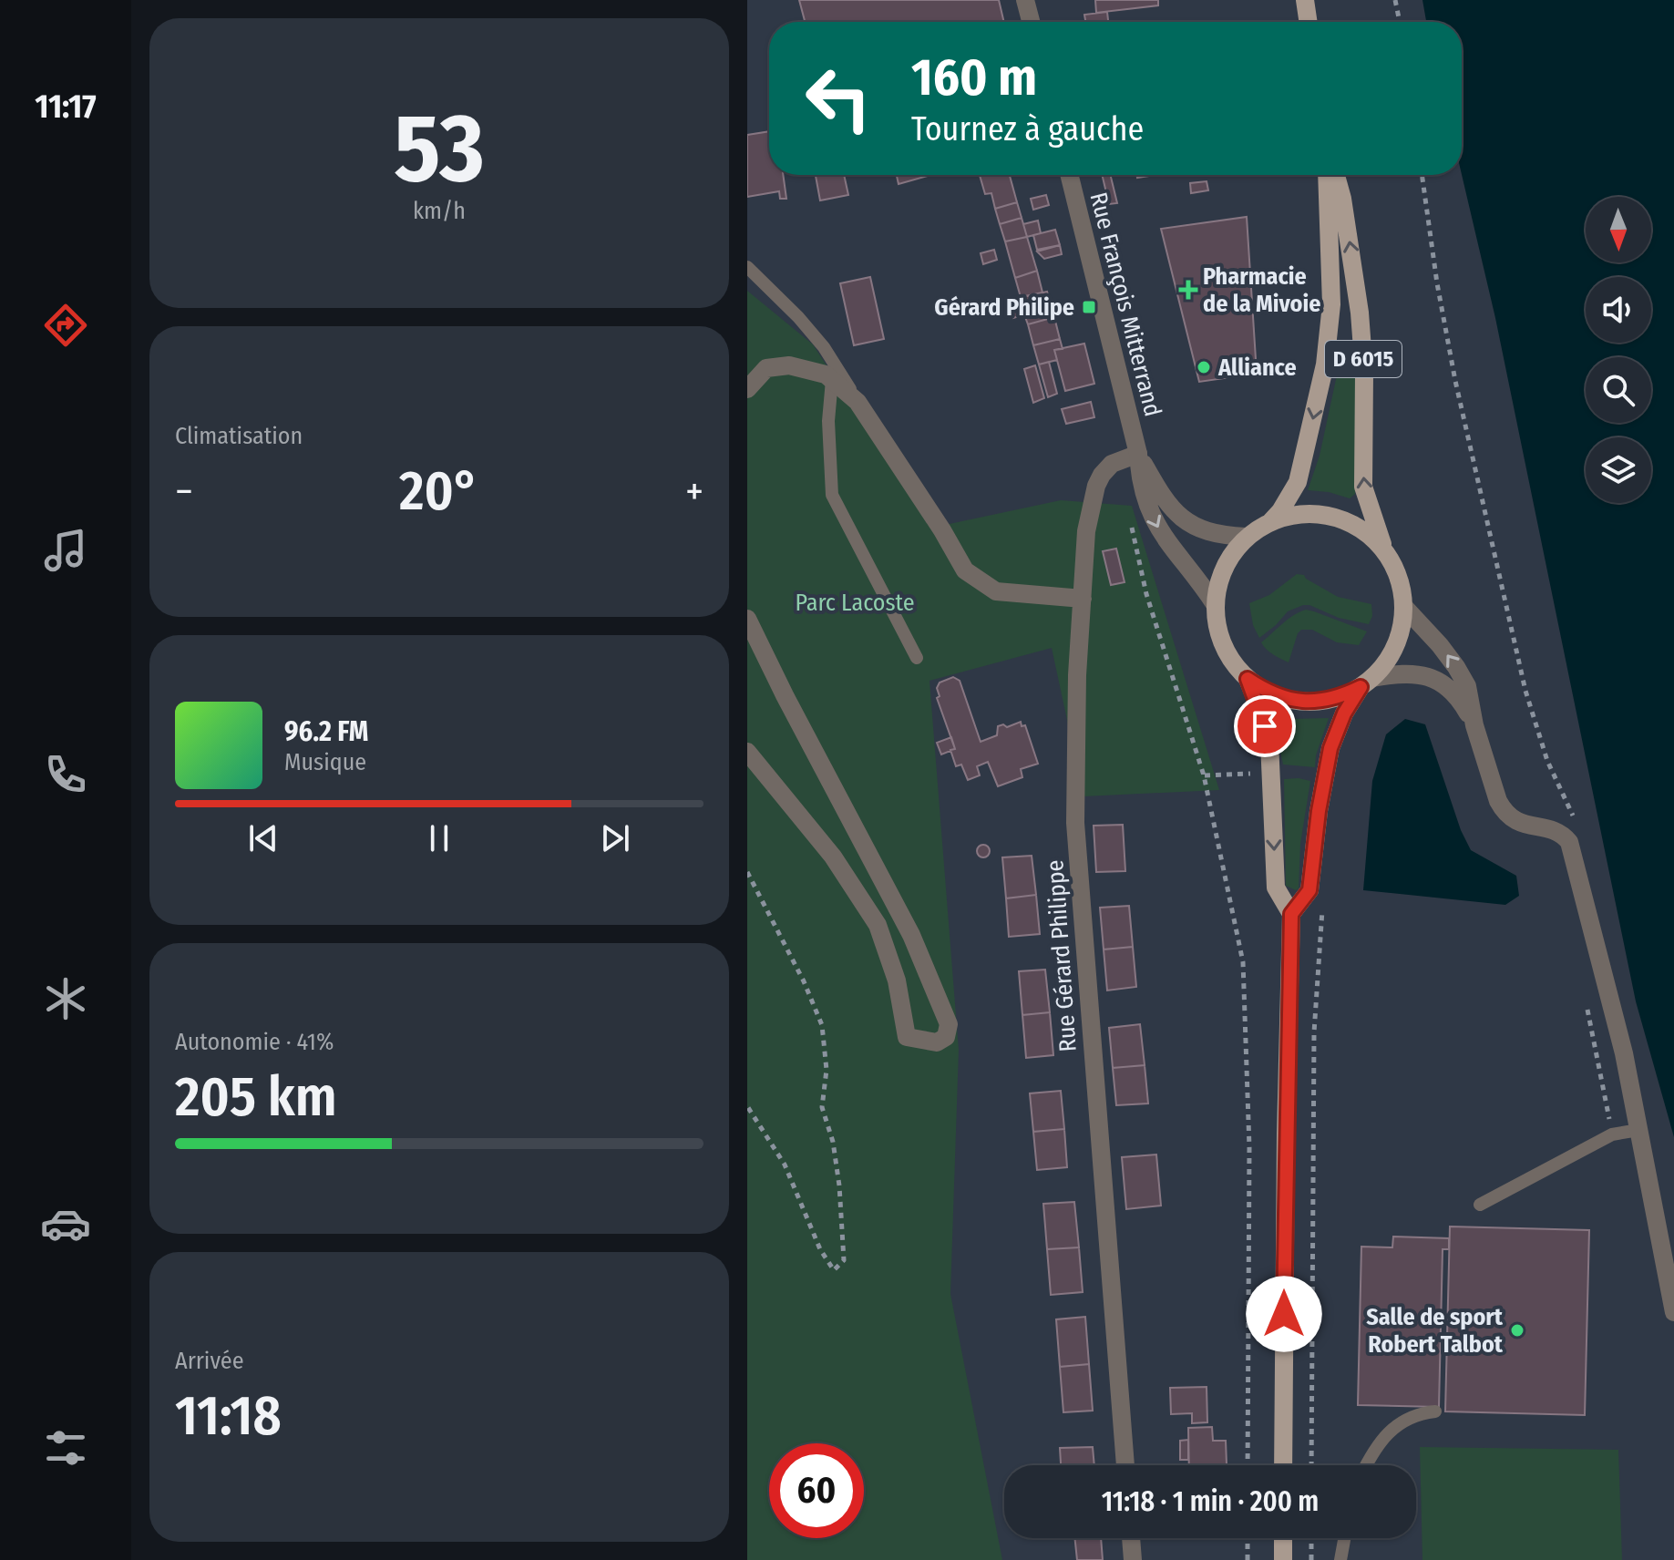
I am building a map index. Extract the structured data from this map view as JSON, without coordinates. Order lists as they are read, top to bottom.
{
  "streets": {
    "main road": ["D 6015"],
    "street": ["Rue François Mitterrand", "Rue Gérard Philippe"]
  },
  "crossings": [
    ["Rue François Mitterrand", "D 6015"],
    ["Rue François Mitterrand", "Rue Gérard Philippe"]
  ],
  "parks": ["Parc Lacoste"],
  "places": {
    "health": ["Pharmacie de la Mivoie"],
    "transit": ["Gérard Philipe"],
    "other": ["Alliance", "Salle de sport Robert Talbot"]
  },
  "north": "bottom",
  "page": {
    "tabs": "11:17",
    "tile": [
      ["53", "km/h"],
      "Climatisation",
      ["Autonomie · 41%", "205 km"],
      ["Arrivée", "11:18"]
    ],
    "turn": ["160 m", "Tournez à gauche"],
    "heat": ["−", "20°", "+"],
    "song": ["96.2 FM", "Musique"],
    "limit": "60",
    "trip": "11:18 · 1 min · 200 m"
  }
}
